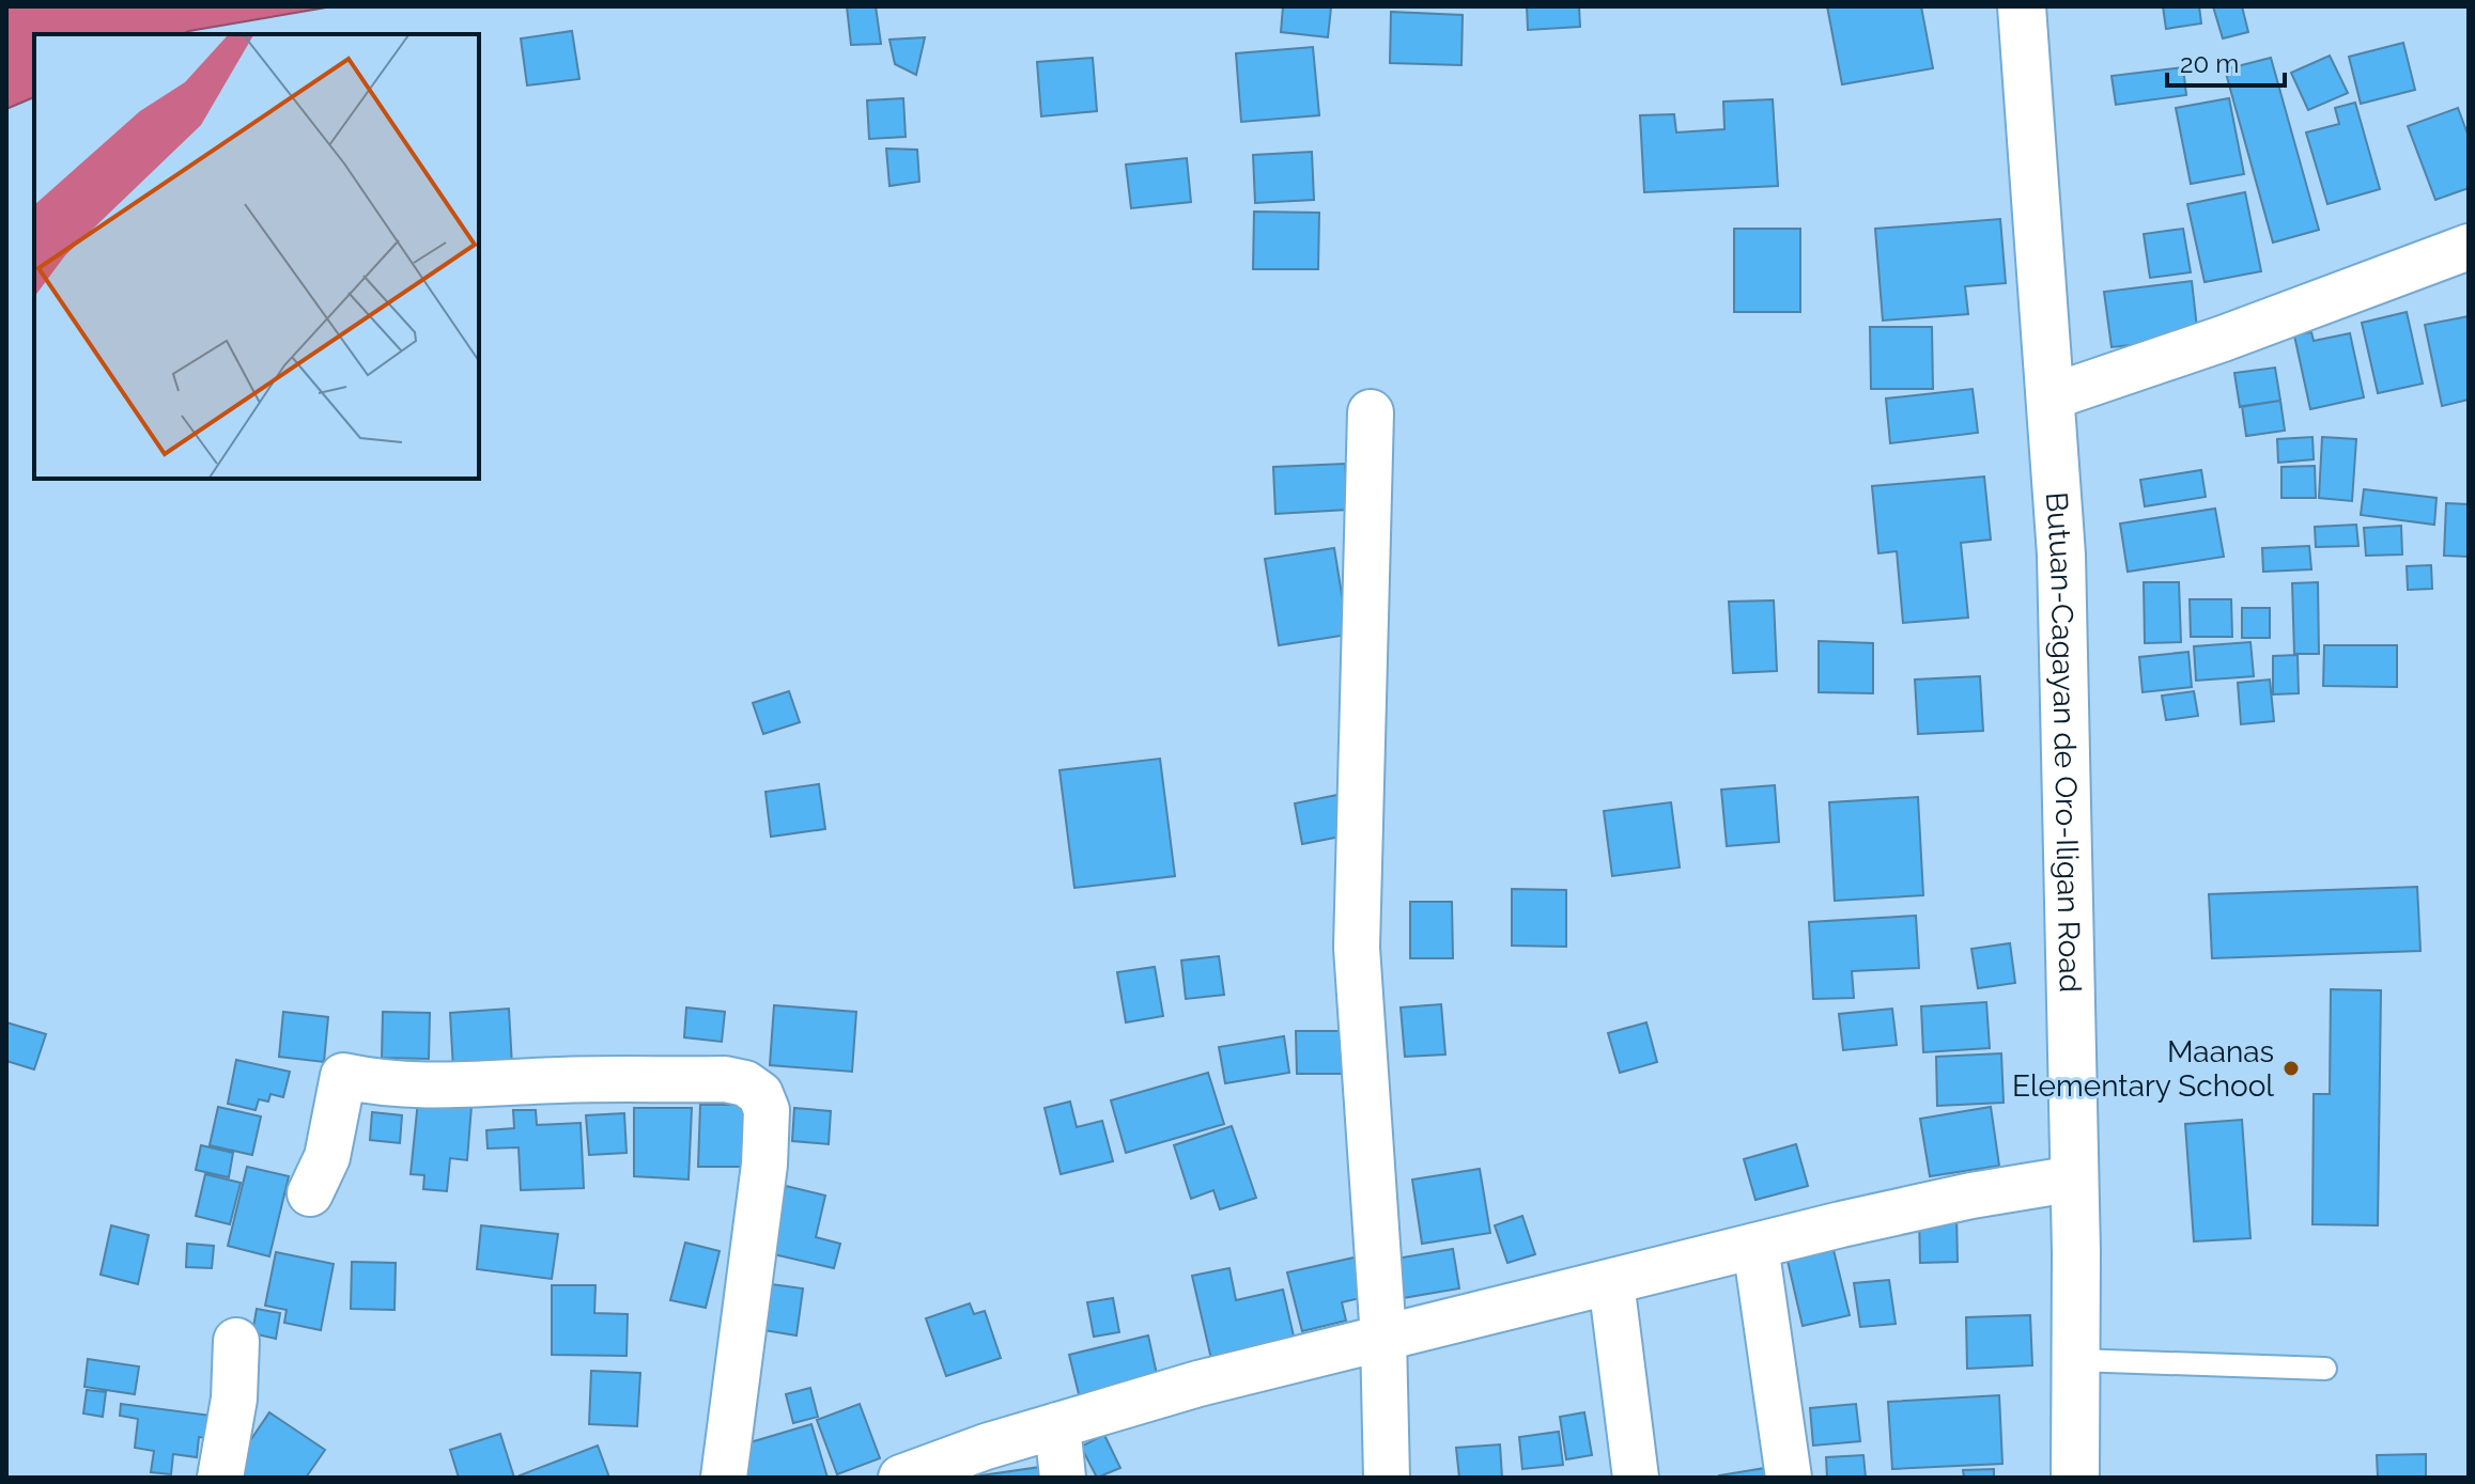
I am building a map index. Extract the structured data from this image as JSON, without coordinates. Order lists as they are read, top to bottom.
{
  "streets": {
    "highway": ["Butuan-Cagayan de Oro-Iligan Road"]
  },
  "places": ["Maanas Elementary School"],
  "scale_bar": "20 m"
}
